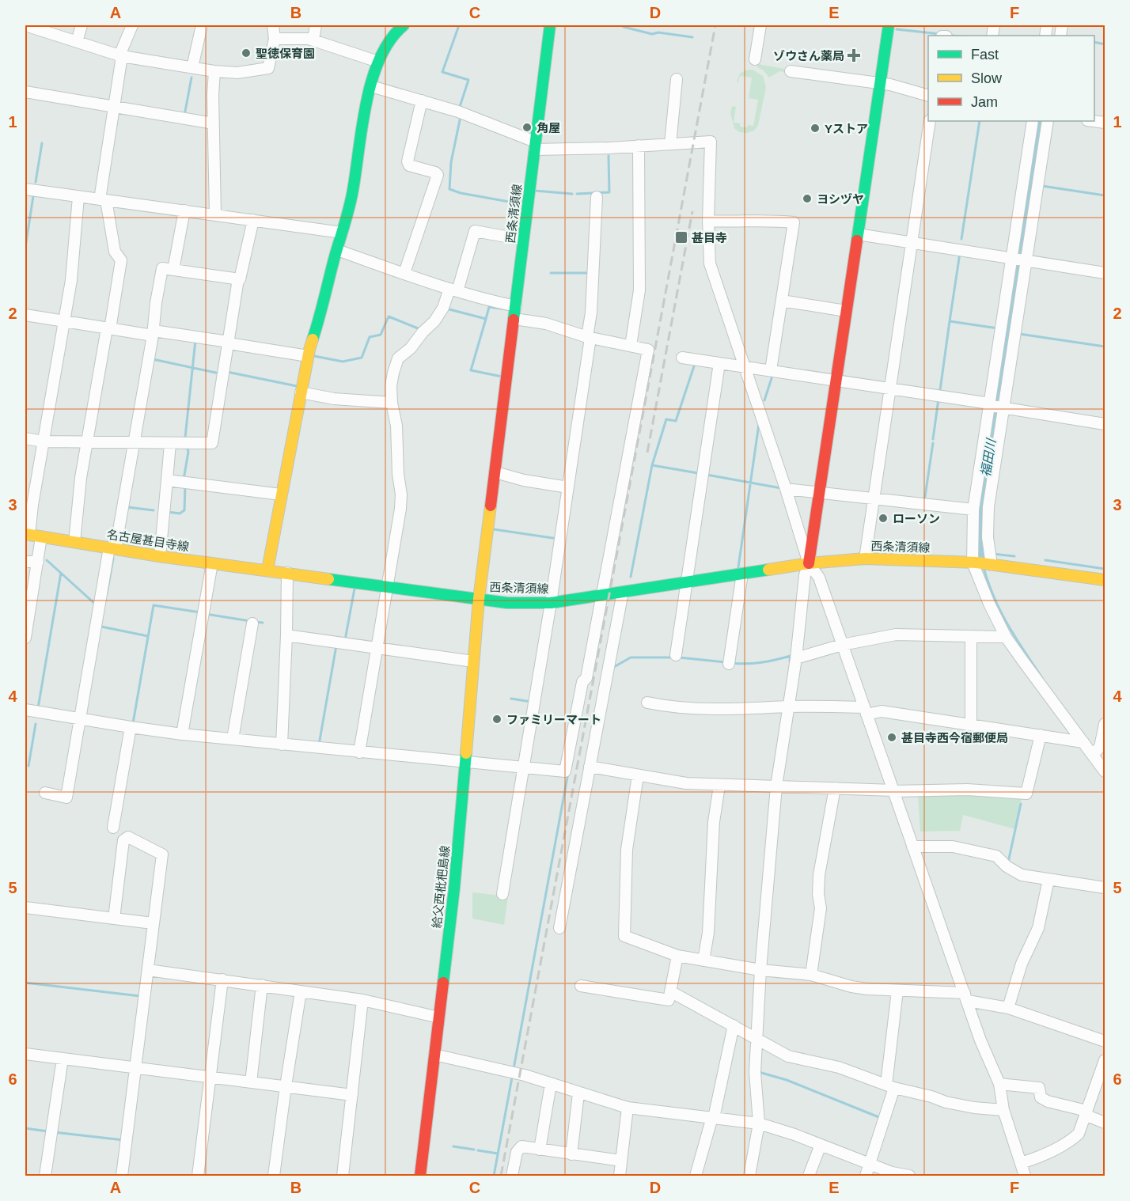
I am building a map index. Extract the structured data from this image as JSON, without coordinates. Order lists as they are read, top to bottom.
{
  "streets": {
    "main road": ["西条清須線", "名古屋甚目寺線", "給父西枇杷島線"]
  },
  "crossings": [
    ["西条清須線", "名古屋甚目寺線"],
    ["西条清須線", "給父西枇杷島線"],
    ["名古屋甚目寺線", "給父西枇杷島線"]
  ],
  "water": ["福田川"],
  "places": {
    "other": [
      "聖徳保育園",
      "角屋",
      "Yストア",
      "ヨシヅヤ",
      "ローソン",
      "ファミリーマート",
      "甚目寺西今宿郵便局"
    ],
    "health": ["ゾウさん薬局"],
    "transit": ["甚目寺"]
  },
  "legend": ["Fast", "Slow", "Jam"],
  "grid": {
    "columns": [
      "A",
      "B",
      "C",
      "D",
      "E",
      "F"
    ],
    "rows": [
      "1",
      "2",
      "3",
      "4",
      "5",
      "6"
    ]
  }
}
